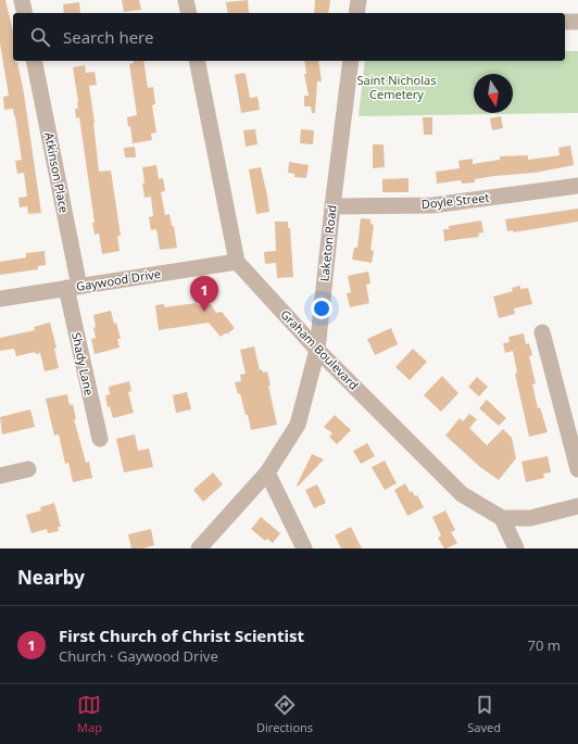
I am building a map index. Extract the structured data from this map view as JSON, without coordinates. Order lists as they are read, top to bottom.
{
  "streets": {
    "street": [
      "Atkinson Place",
      "Doyle Street",
      "Laketon Road",
      "Gaywood Drive",
      "Graham Boulevard",
      "Shady Lane"
    ]
  },
  "crossings": [
    ["Atkinson Place", "Gaywood Drive"],
    ["Atkinson Place", "Shady Lane"],
    ["Doyle Street", "Laketon Road"],
    ["Laketon Road", "Graham Boulevard"],
    ["Gaywood Drive", "Graham Boulevard"],
    ["Gaywood Drive", "Shady Lane"]
  ],
  "parks": ["Saint Nicholas Cemetery"],
  "north": "bottom",
  "page": {
    "search": "Search here",
    "pins": "1",
    "heading": "Nearby",
    "list": [
      {
        "mark": "1",
        "name": "First Church of Christ Scientist",
        "note": "Church · Gaywood Drive",
        "value": "70 m"
      }
    ],
    "nav": ["Map", "Directions", "Saved"]
  }
}
